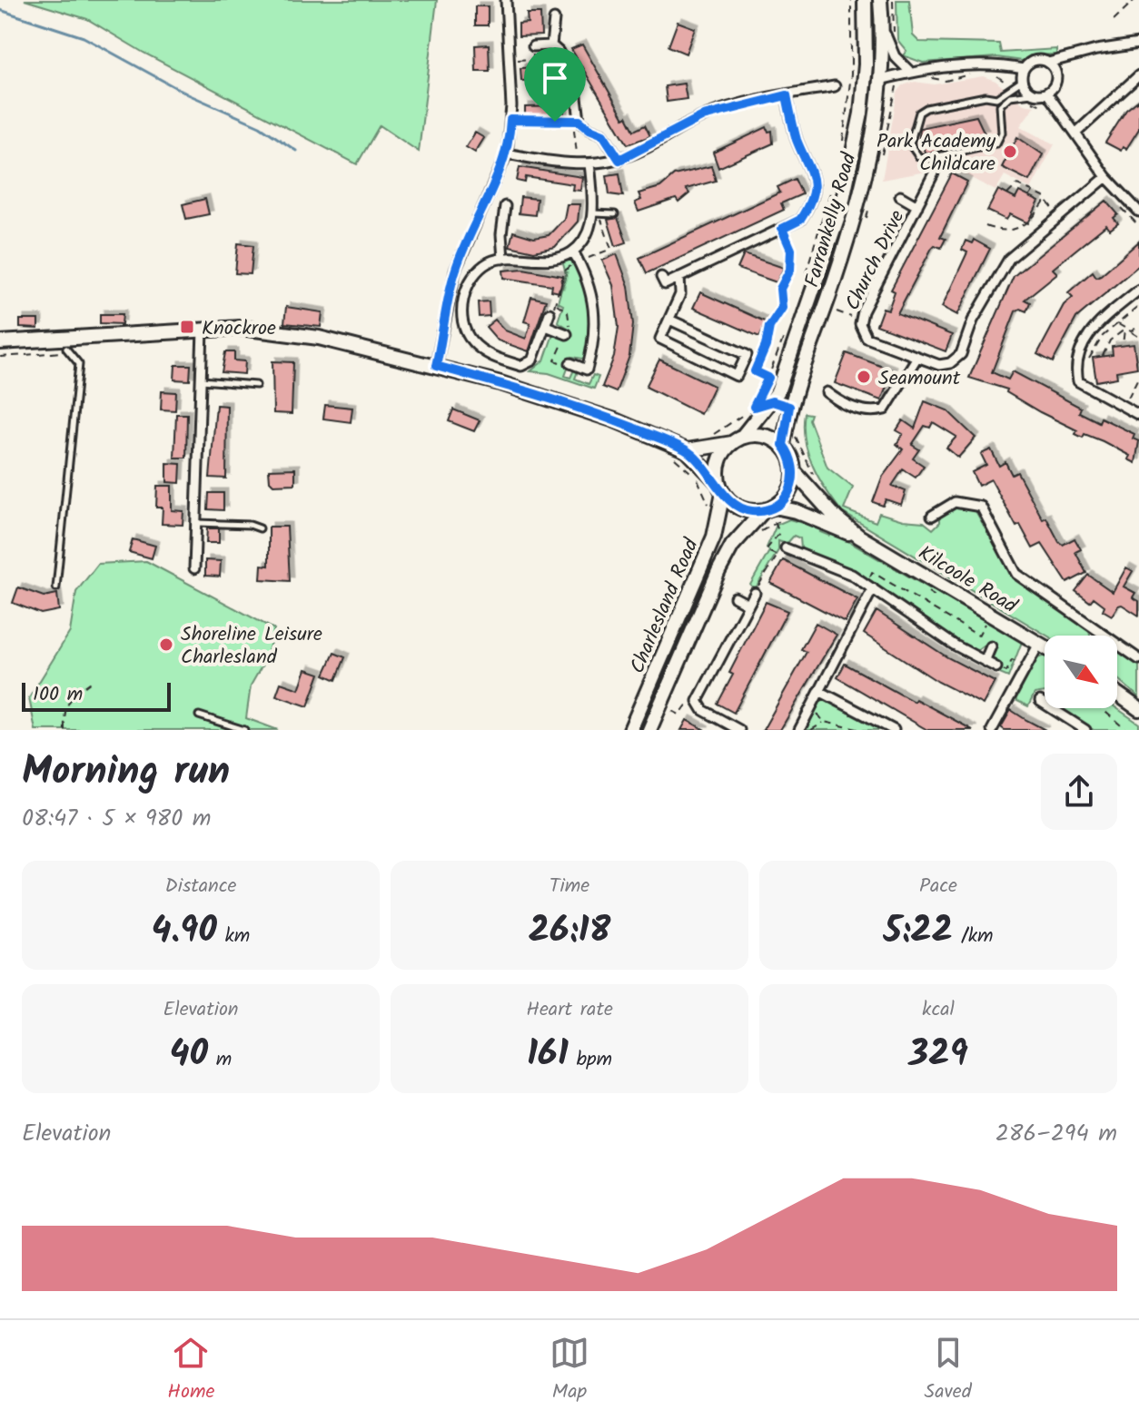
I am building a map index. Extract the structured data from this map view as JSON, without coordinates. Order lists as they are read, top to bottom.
{
  "streets": {
    "main road": ["Farrankelly Road", "Kilcoole Road", "Charlesland Road"],
    "street": ["Church Drive"]
  },
  "crossings": [
    ["Farrankelly Road", "Charlesland Road"]
  ],
  "places": {
    "other": ["Park Academy Childcare", "Seamount", "Shoreline Leisure Charlesland"],
    "transit": ["Knockroe"]
  },
  "scale_bar": "100 m",
  "north": "bottom right",
  "page": {
    "scale": "100 m",
    "heading": ["Morning run", "08:47 · 5 × 980 m"],
    "stats": [
      ["Distance", "4.90 km"],
      ["Time", "26:18"],
      ["Pace", "5:22 /km"],
      ["Elevation", "40 m"],
      ["Heart rate", "161 bpm"],
      ["kcal", "329"]
    ],
    "chart": ["Elevation", "286–294 m"],
    "tabs": ["Home", "Map", "Saved"]
  }
}
